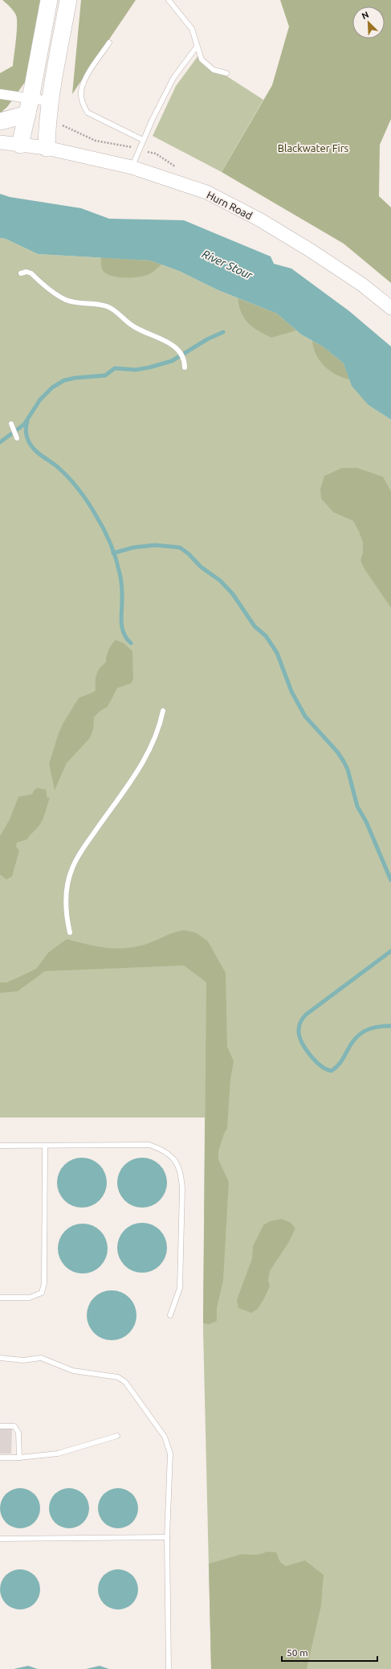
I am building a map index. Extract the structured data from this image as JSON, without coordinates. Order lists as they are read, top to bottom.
{
  "streets": {
    "main road": ["Hurn Road"]
  },
  "water": ["River Stour"],
  "parks": ["Blackwater Firs"],
  "scale_bar": "50 m",
  "north": "top left"
}
